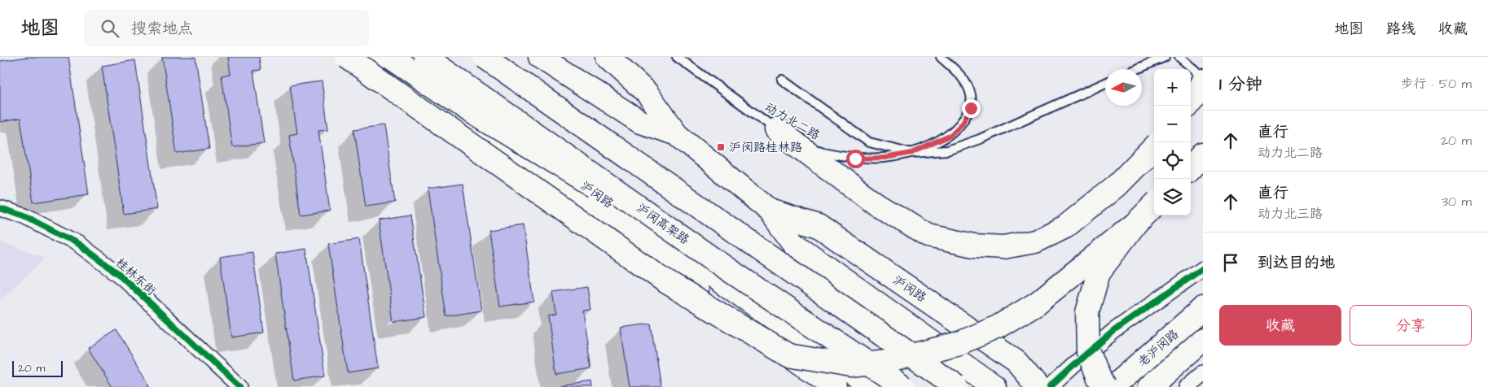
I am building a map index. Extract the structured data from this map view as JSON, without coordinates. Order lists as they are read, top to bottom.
{
  "streets": {
    "main road": ["沪闵路", "沪闵高架路", "老沪闵路"],
    "street": ["桂林东街"],
    "lane": ["动力北二路"]
  },
  "places": {
    "transit": ["沪闵路桂林路"]
  },
  "scale_bar": "20 m",
  "north": "left",
  "page": {
    "header": "地图",
    "search": "搜索地点",
    "nav": ["地图", "路线", "收藏"],
    "heading": ["1 分钟", "步行 · 50 m"],
    "map_buttons": ["+", "−"],
    "list": [
      ["直行", "动力北二路", "20 m"],
      ["直行", "动力北三路", "30 m"],
      "到达目的地"
    ],
    "buttons": ["收藏", "分享"],
    "scale": "20 m"
  }
}
